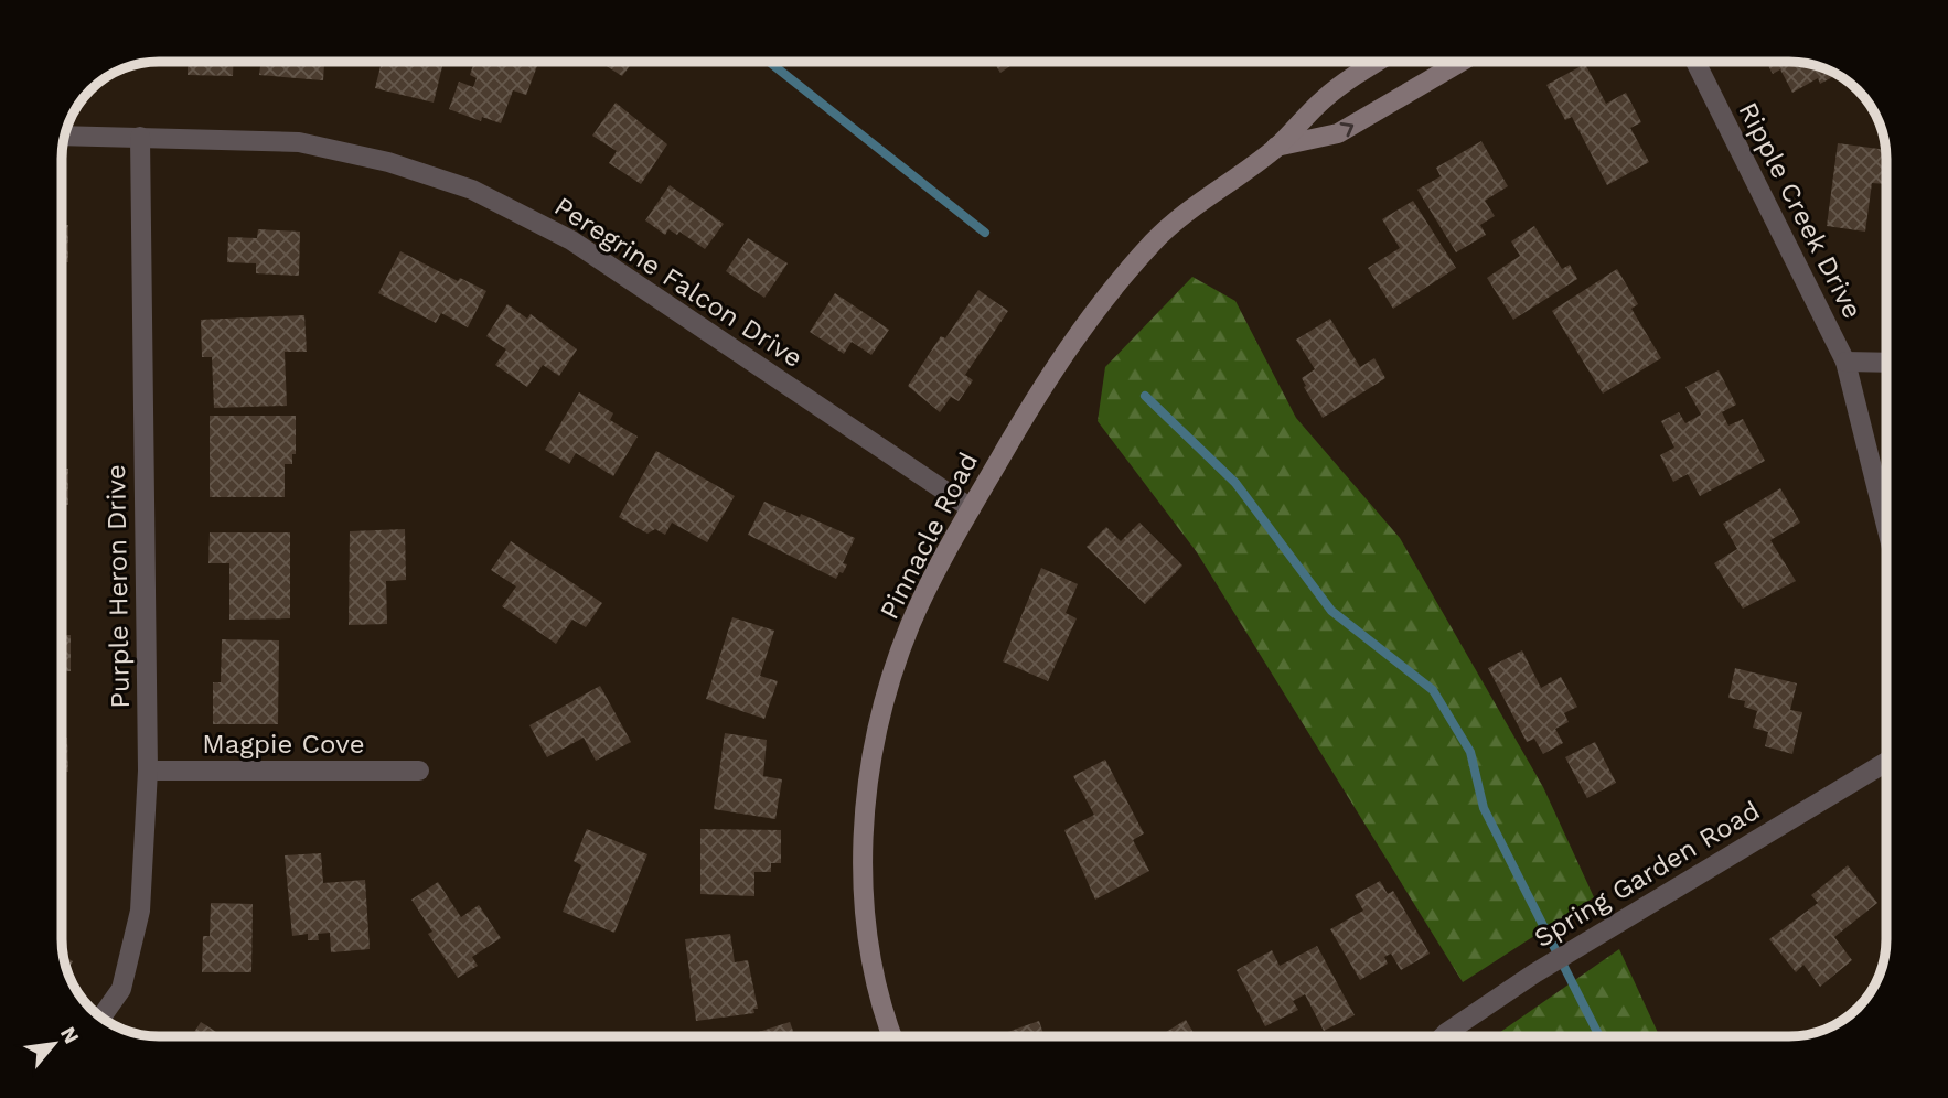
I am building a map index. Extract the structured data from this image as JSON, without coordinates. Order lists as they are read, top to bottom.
{
  "streets": {
    "street": [
      "Ripple Creek Drive",
      "Peregrine Falcon Drive",
      "Pinnacle Road",
      "Purple Heron Drive",
      "Magpie Cove",
      "Spring Garden Road"
    ]
  },
  "crossings": [
    ["Peregrine Falcon Drive", "Pinnacle Road"],
    ["Peregrine Falcon Drive", "Purple Heron Drive"],
    ["Purple Heron Drive", "Magpie Cove"]
  ],
  "north": "top right"
}
